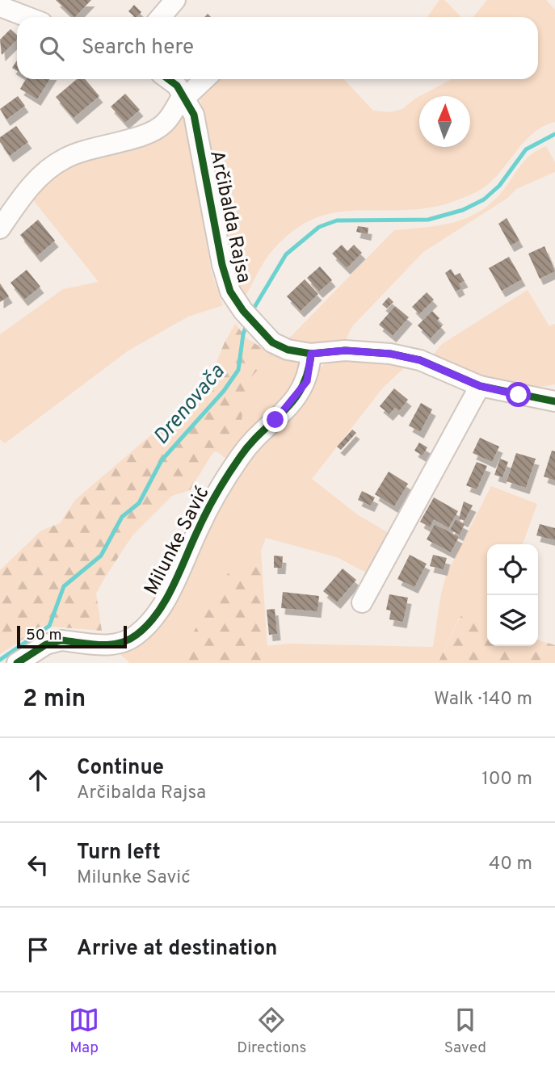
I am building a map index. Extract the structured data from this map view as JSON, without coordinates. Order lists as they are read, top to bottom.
{
  "streets": {
    "street": ["Arčibalda Rajsa", "Milunke Savić"]
  },
  "crossings": [
    ["Arčibalda Rajsa", "Milunke Savić"]
  ],
  "water": ["Drenovača"],
  "scale_bar": "50 m",
  "north": "top",
  "page": {
    "search": "Search here",
    "scale": "50 m",
    "heading": ["2 min", "Walk · 140 m"],
    "list": [
      ["Continue", "Arčibalda Rajsa", "100 m"],
      ["Turn left", "Milunke Savić", "40 m"],
      "Arrive at destination"
    ],
    "nav": ["Map", "Directions", "Saved"]
  }
}
